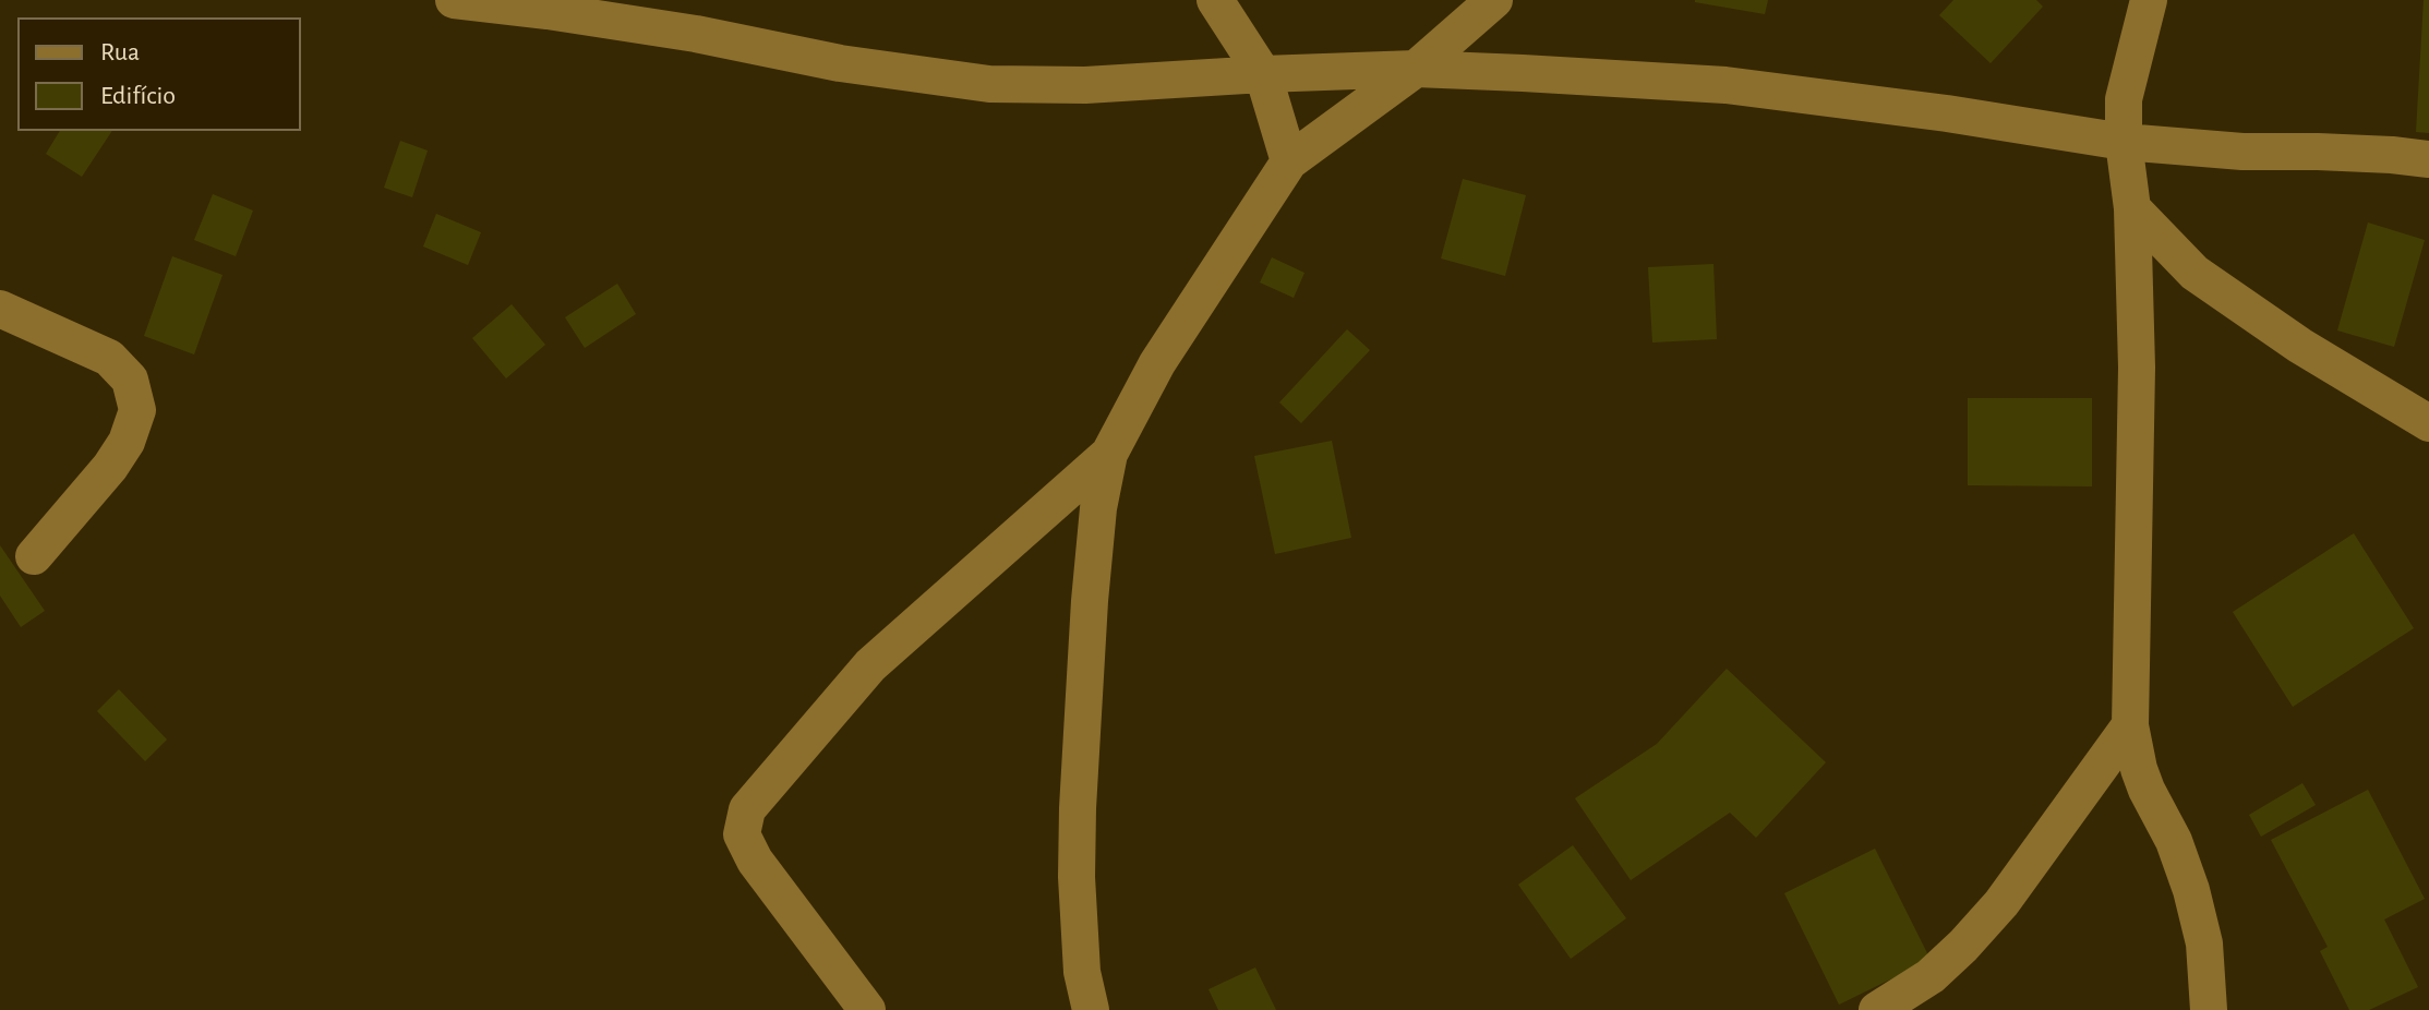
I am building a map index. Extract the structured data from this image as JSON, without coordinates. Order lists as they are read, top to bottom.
{
  "legend": ["Rua", "Edifício"]
}
